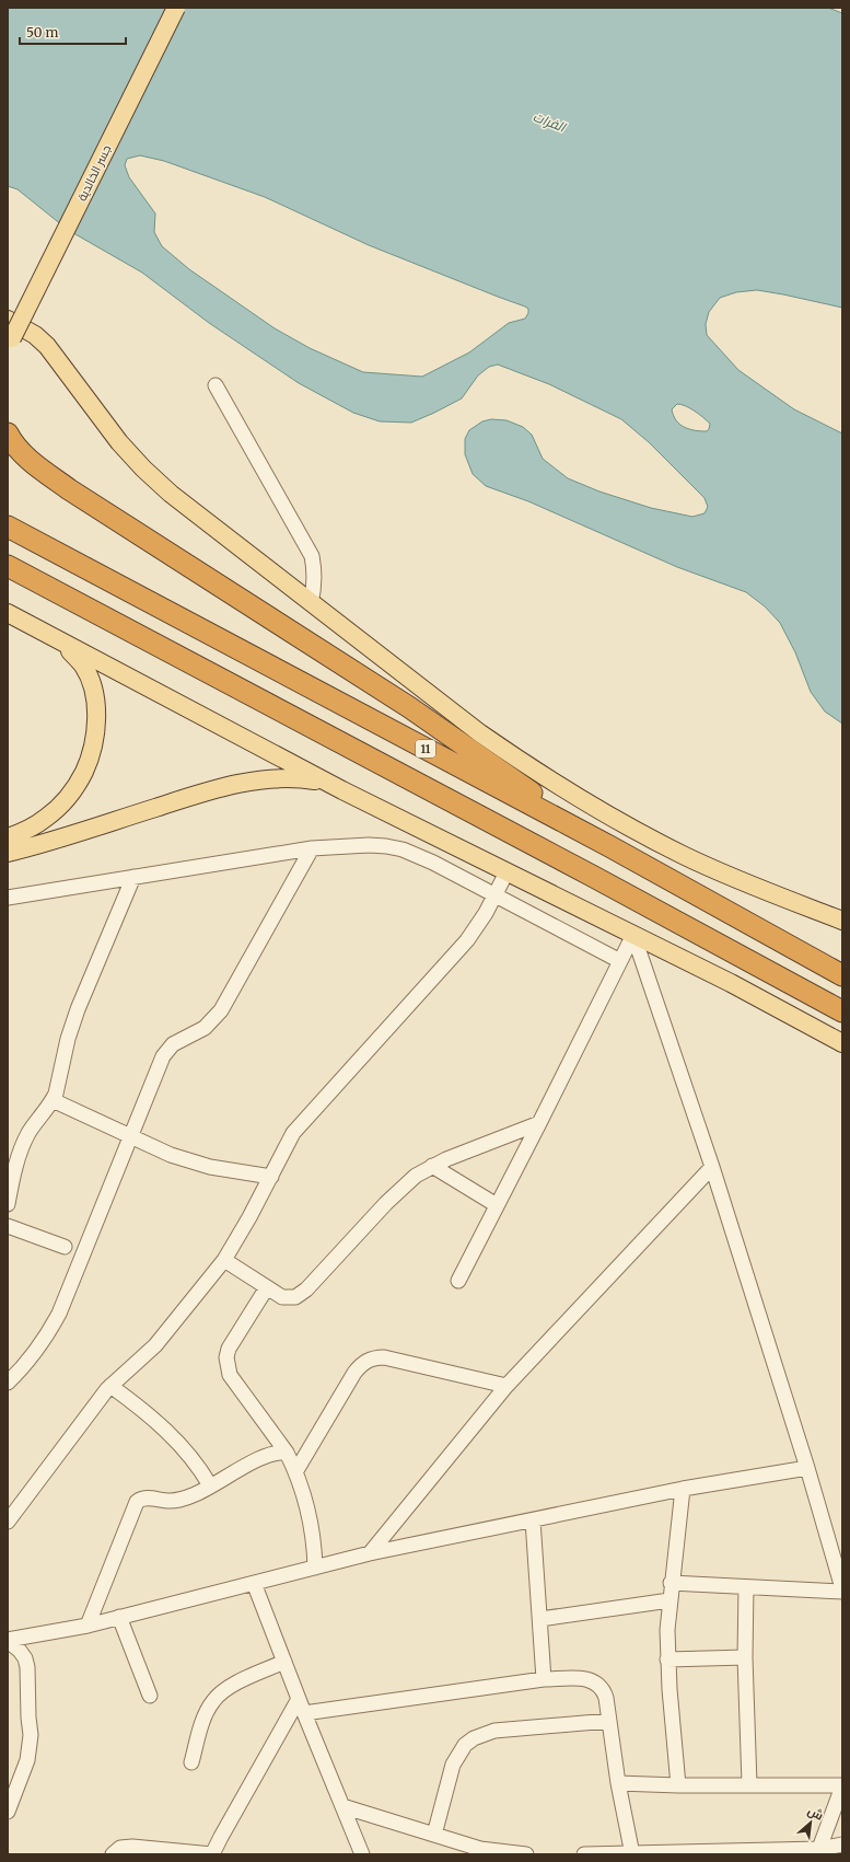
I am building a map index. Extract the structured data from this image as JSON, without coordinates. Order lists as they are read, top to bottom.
{
  "streets": {
    "highway": ["11"],
    "main road": ["جسر الخالدية"]
  },
  "water": ["الفرات"],
  "scale_bar": "50 m",
  "north": "top right"
}
